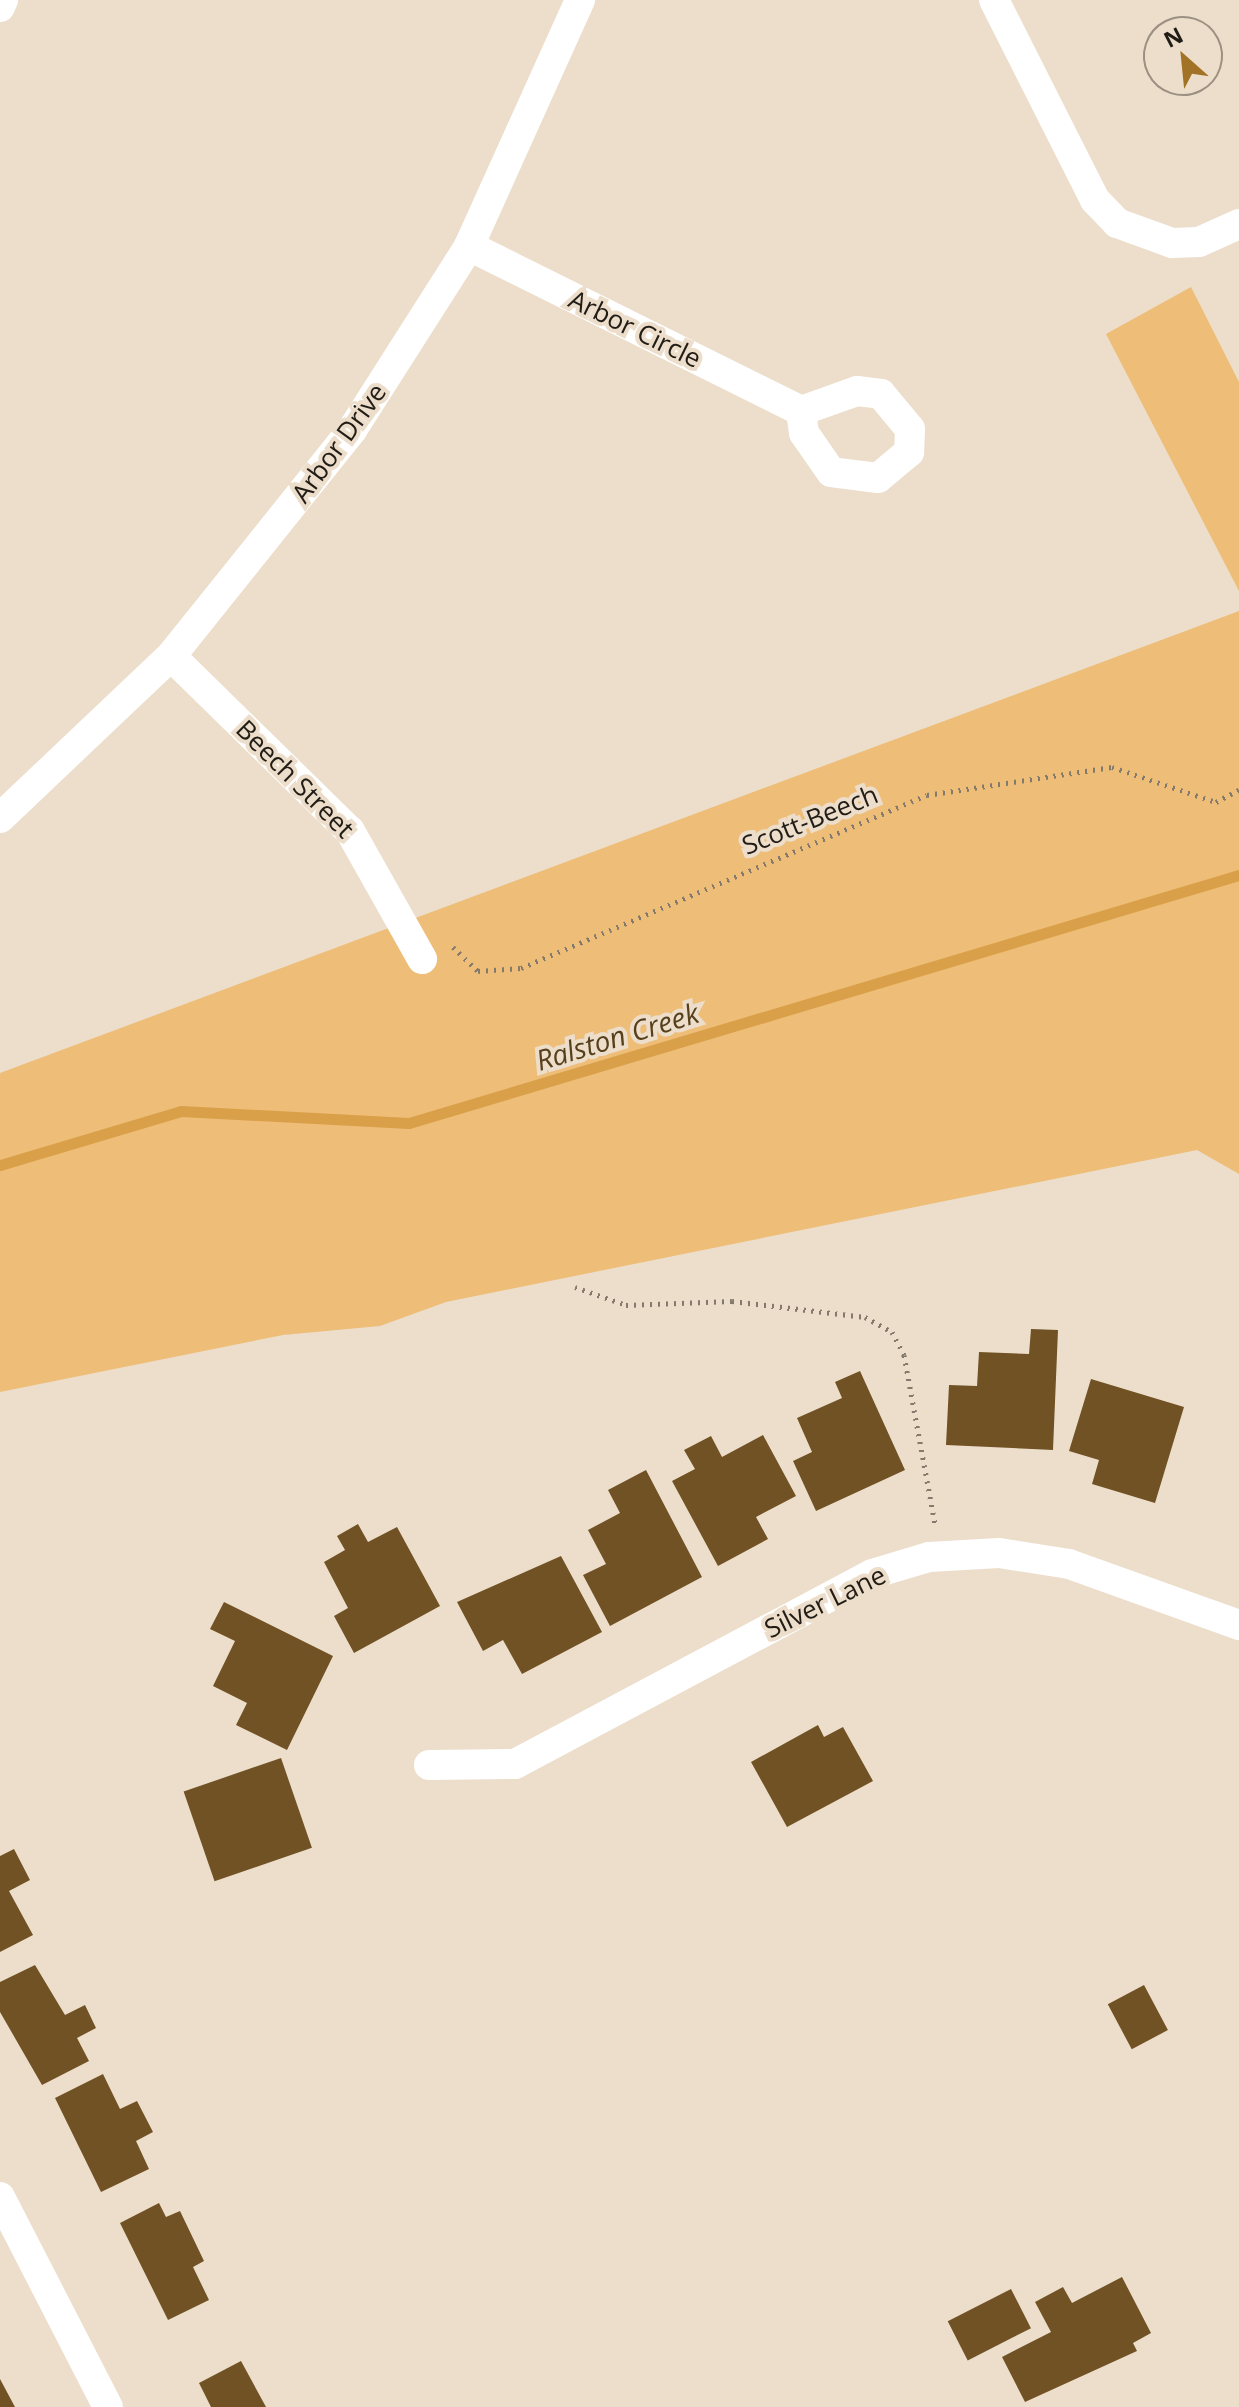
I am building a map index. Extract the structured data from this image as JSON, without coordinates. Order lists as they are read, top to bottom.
{
  "streets": {
    "street": [
      "Arbor Circle",
      "Arbor Drive",
      "Beech Street",
      "Silver Lane"
    ],
    "path": ["Scott-Beech"]
  },
  "crossings": [
    ["Arbor Circle", "Arbor Drive"],
    ["Arbor Drive", "Beech Street"],
    ["Beech Street", "Scott-Beech"]
  ],
  "water": ["Ralston Creek"],
  "north": "top left"
}
